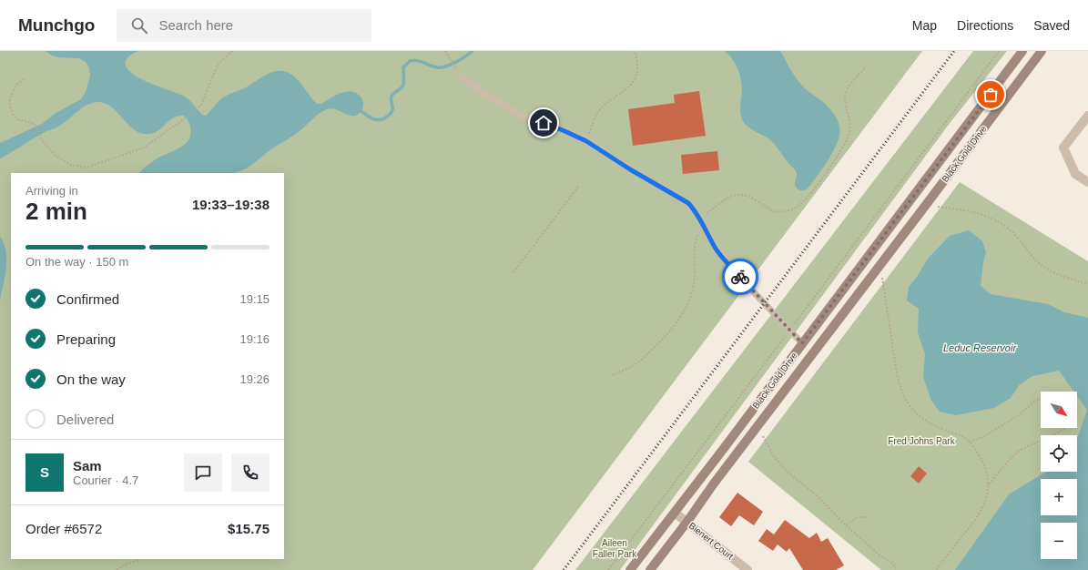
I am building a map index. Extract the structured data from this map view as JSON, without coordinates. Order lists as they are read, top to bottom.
{
  "streets": {
    "main road": ["Black Gold Drive"],
    "street": ["Bienert Court"]
  },
  "crossings": [
    ["Black Gold Drive", "Bienert Court"]
  ],
  "water": ["Leduc Reservoir"],
  "parks": ["Fred Johns Park", "Aileen Faller Park"],
  "north": "bottom right",
  "page": {
    "header": "Munchgo",
    "search": "Search here",
    "nav": ["Map", "Directions", "Saved"],
    "heading": ["2 min", "Arriving in", "19:33–19:38"],
    "panel": [
      "Sam",
      "Courier · 4.7",
      "Order #6572",
      "$15.75"
    ],
    "bar": "On the way · 150 m",
    "list": [
      ["Confirmed", "19:15"],
      ["Preparing", "19:16"],
      ["On the way", "19:26"],
      "Delivered"
    ],
    "map_buttons": ["+", "−"],
    "round": "S"
  }
}
